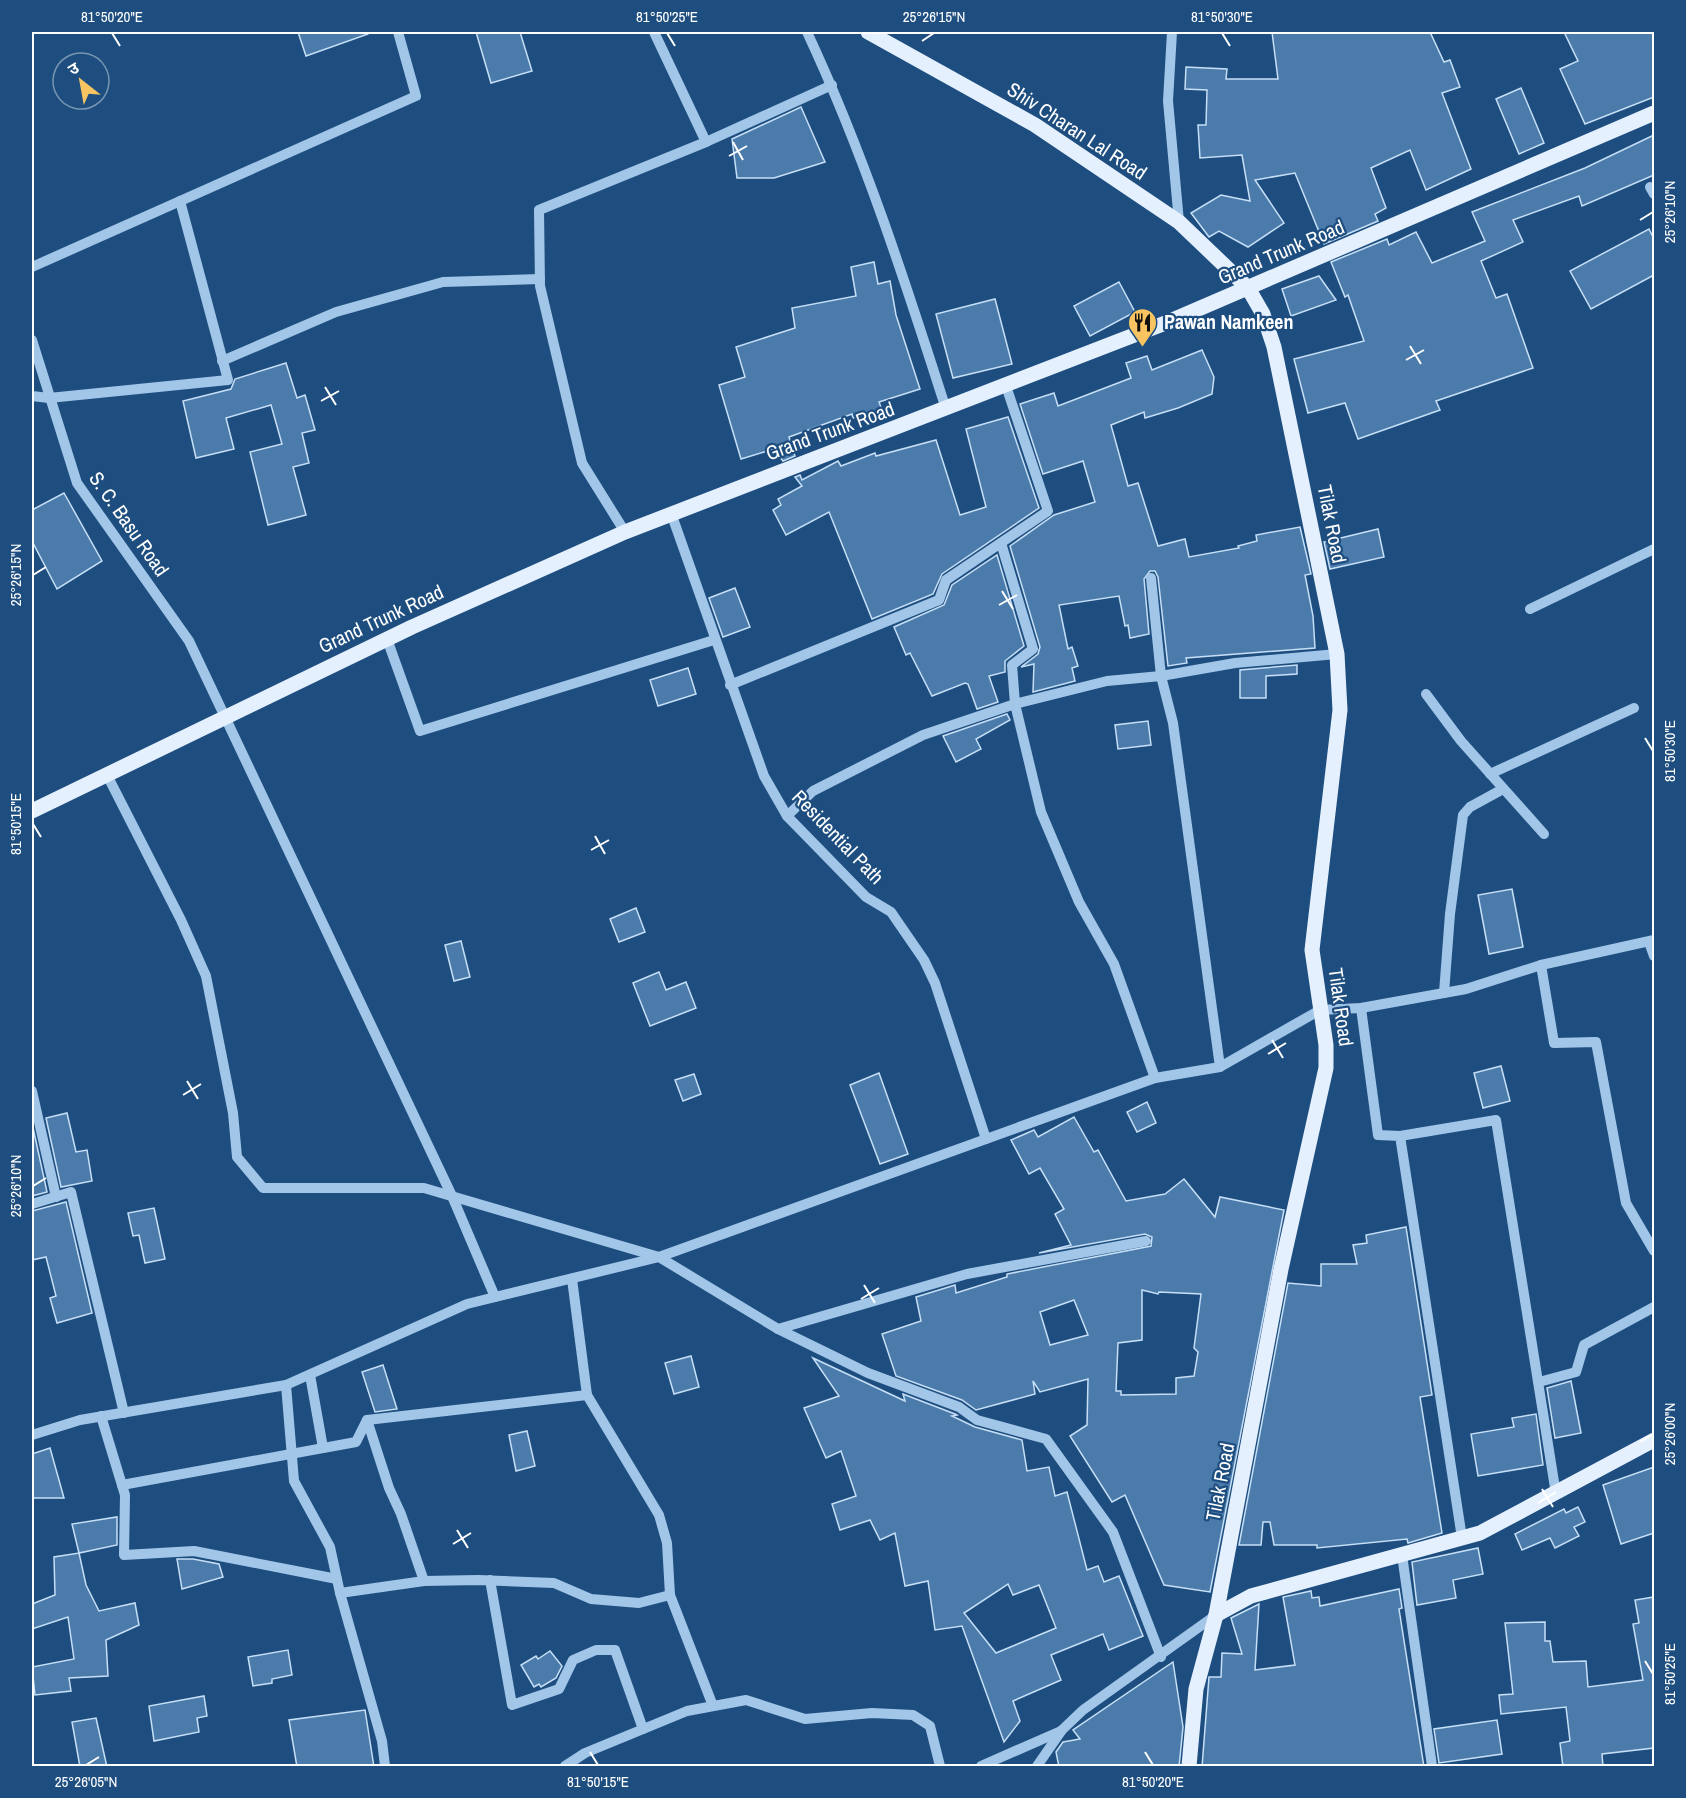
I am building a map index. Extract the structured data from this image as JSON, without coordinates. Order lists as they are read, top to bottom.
{
  "streets": {
    "main road": ["Shiv Charan Lal Road", "Grand Trunk Road", "Tilak Road"],
    "street": ["S. C. Basu Road", "Residential Path"]
  },
  "crossings": [
    ["Shiv Charan Lal Road", "Grand Trunk Road"],
    ["Shiv Charan Lal Road", "Tilak Road"],
    ["Grand Trunk Road", "S. C. Basu Road"],
    ["Grand Trunk Road", "Tilak Road"],
    ["Grand Trunk Road", "Residential Path"]
  ],
  "places": {
    "restaurant": ["Pawan Namkeen"]
  },
  "north": "top left",
  "coordinates": [
    "81°50'20\"E",
    "81°50'25\"E",
    "25°26'15\"N",
    "81°50'30\"E",
    "25°26'10\"N",
    "81°50'15\"E",
    "25°26'00\"N",
    "25°26'05\"N"
  ]
}
